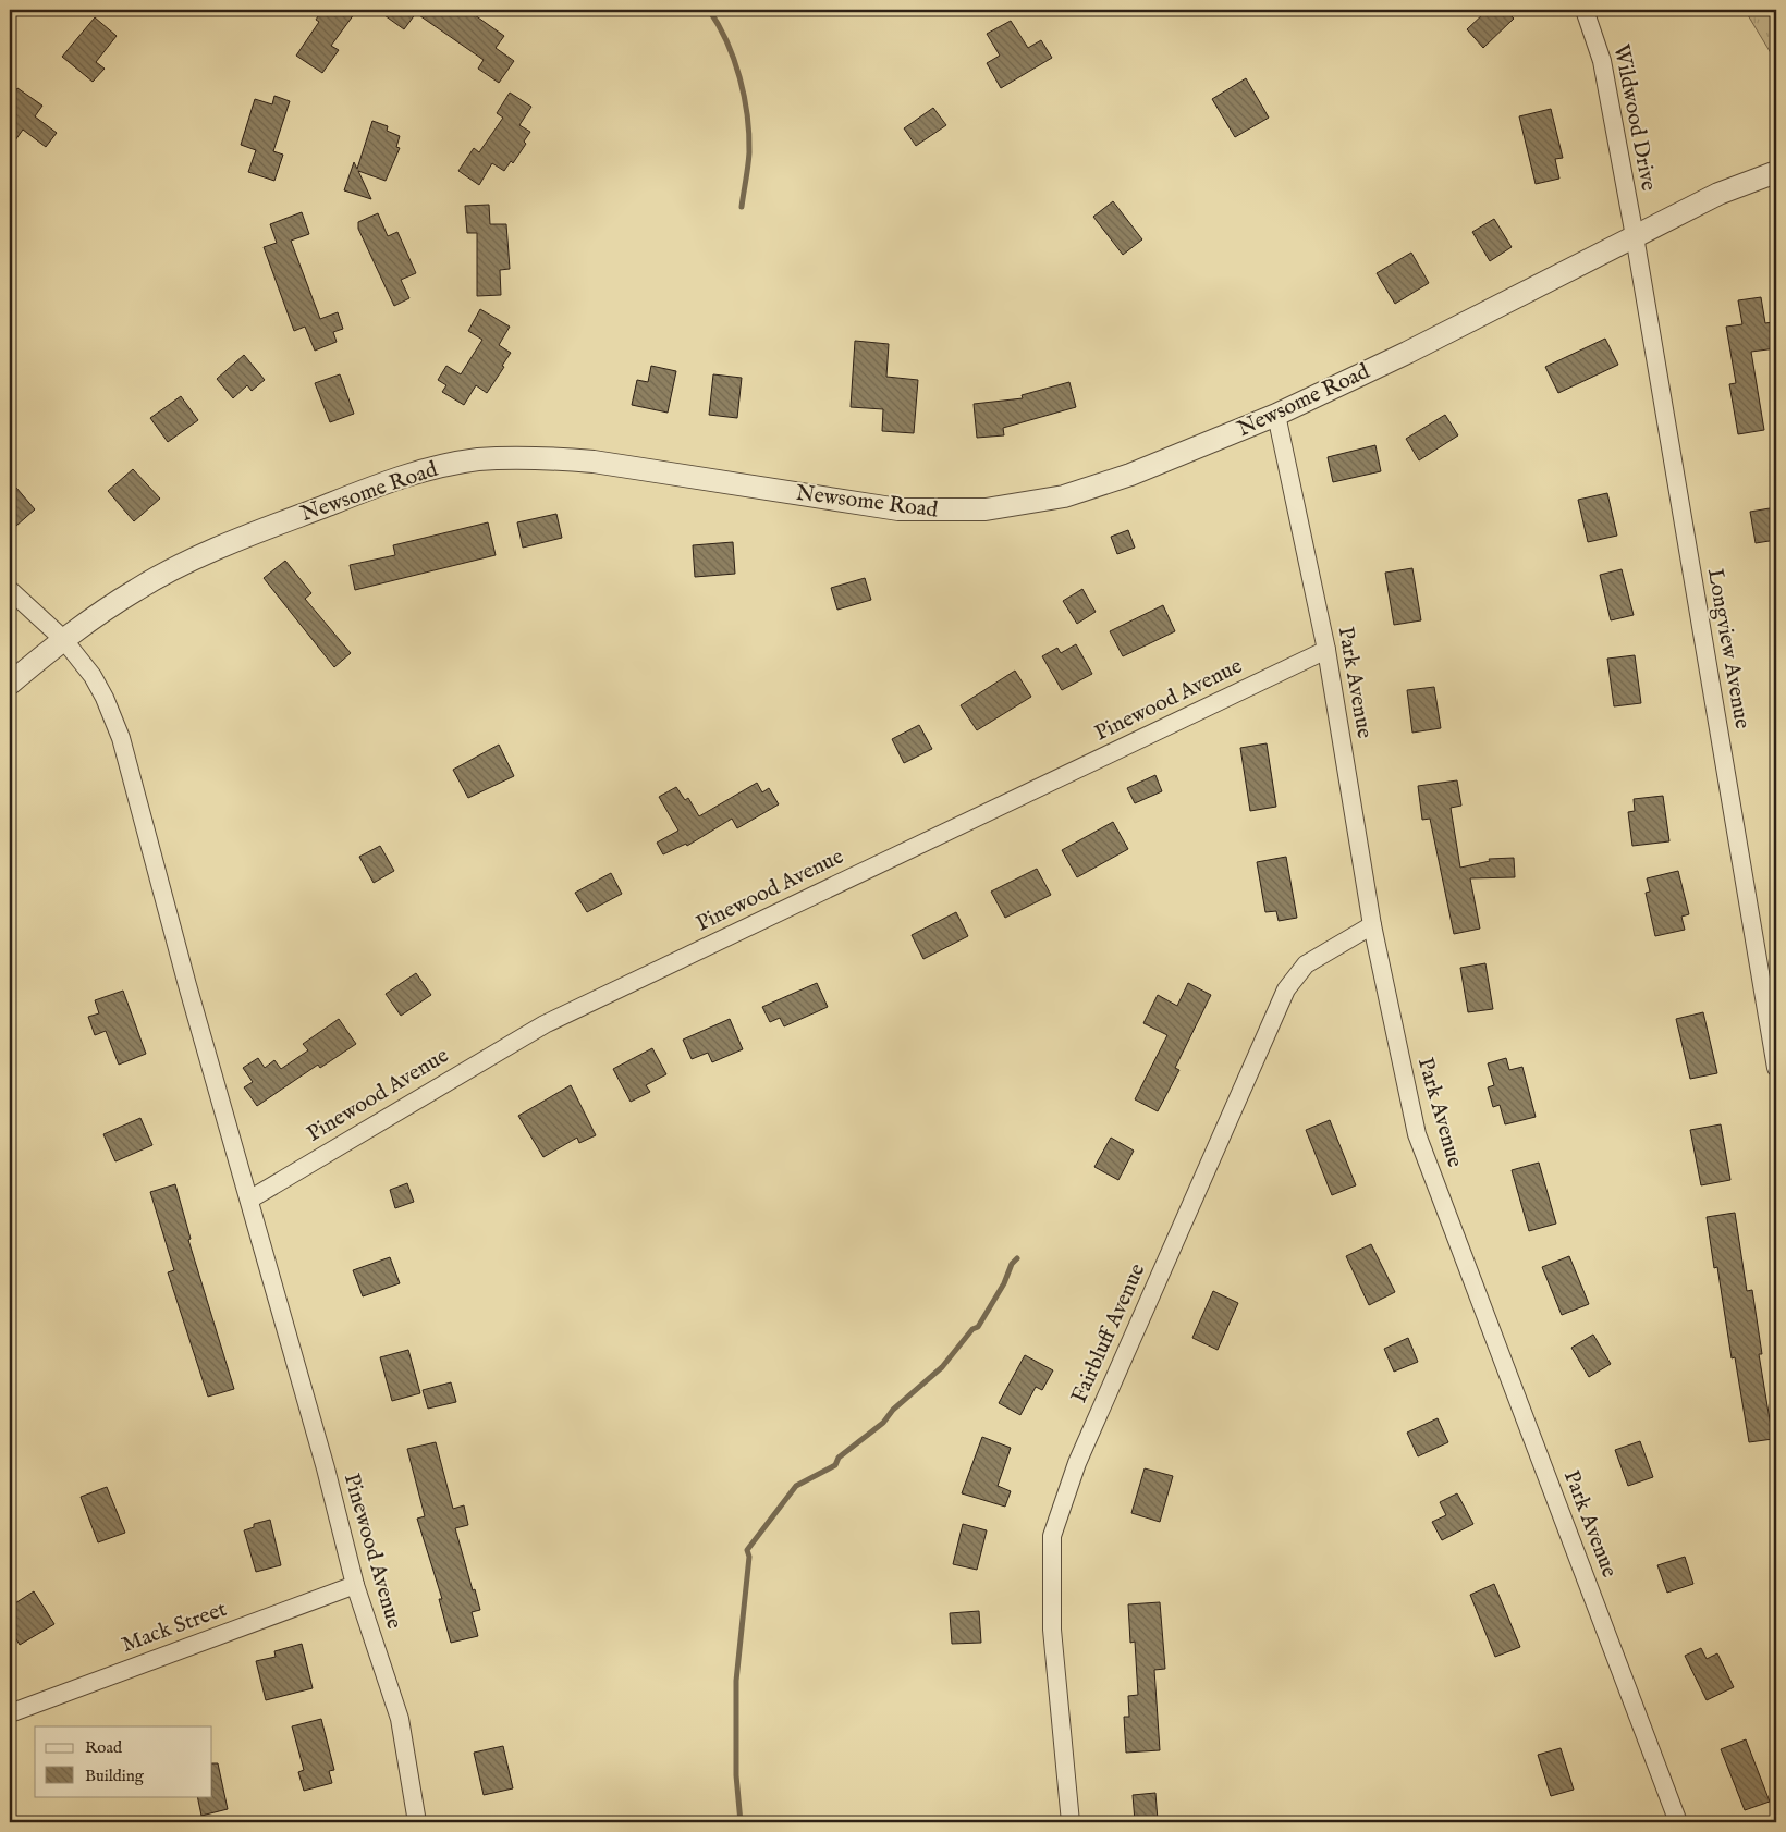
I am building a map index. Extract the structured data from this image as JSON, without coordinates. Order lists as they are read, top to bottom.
{
  "streets": {
    "street": [
      "Wildwood Drive",
      "Newsome Road",
      "Longview Avenue",
      "Park Avenue",
      "Pinewood Avenue",
      "Fairbluff Avenue",
      "Mack Street"
    ]
  },
  "crossings": [
    ["Wildwood Drive", "Newsome Road"],
    ["Wildwood Drive", "Longview Avenue"],
    ["Newsome Road", "Longview Avenue"],
    ["Newsome Road", "Park Avenue"],
    ["Newsome Road", "Pinewood Avenue"],
    ["Park Avenue", "Pinewood Avenue"],
    ["Park Avenue", "Fairbluff Avenue"],
    ["Pinewood Avenue", "Mack Street"]
  ],
  "legend": ["Road", "Building"]
}
